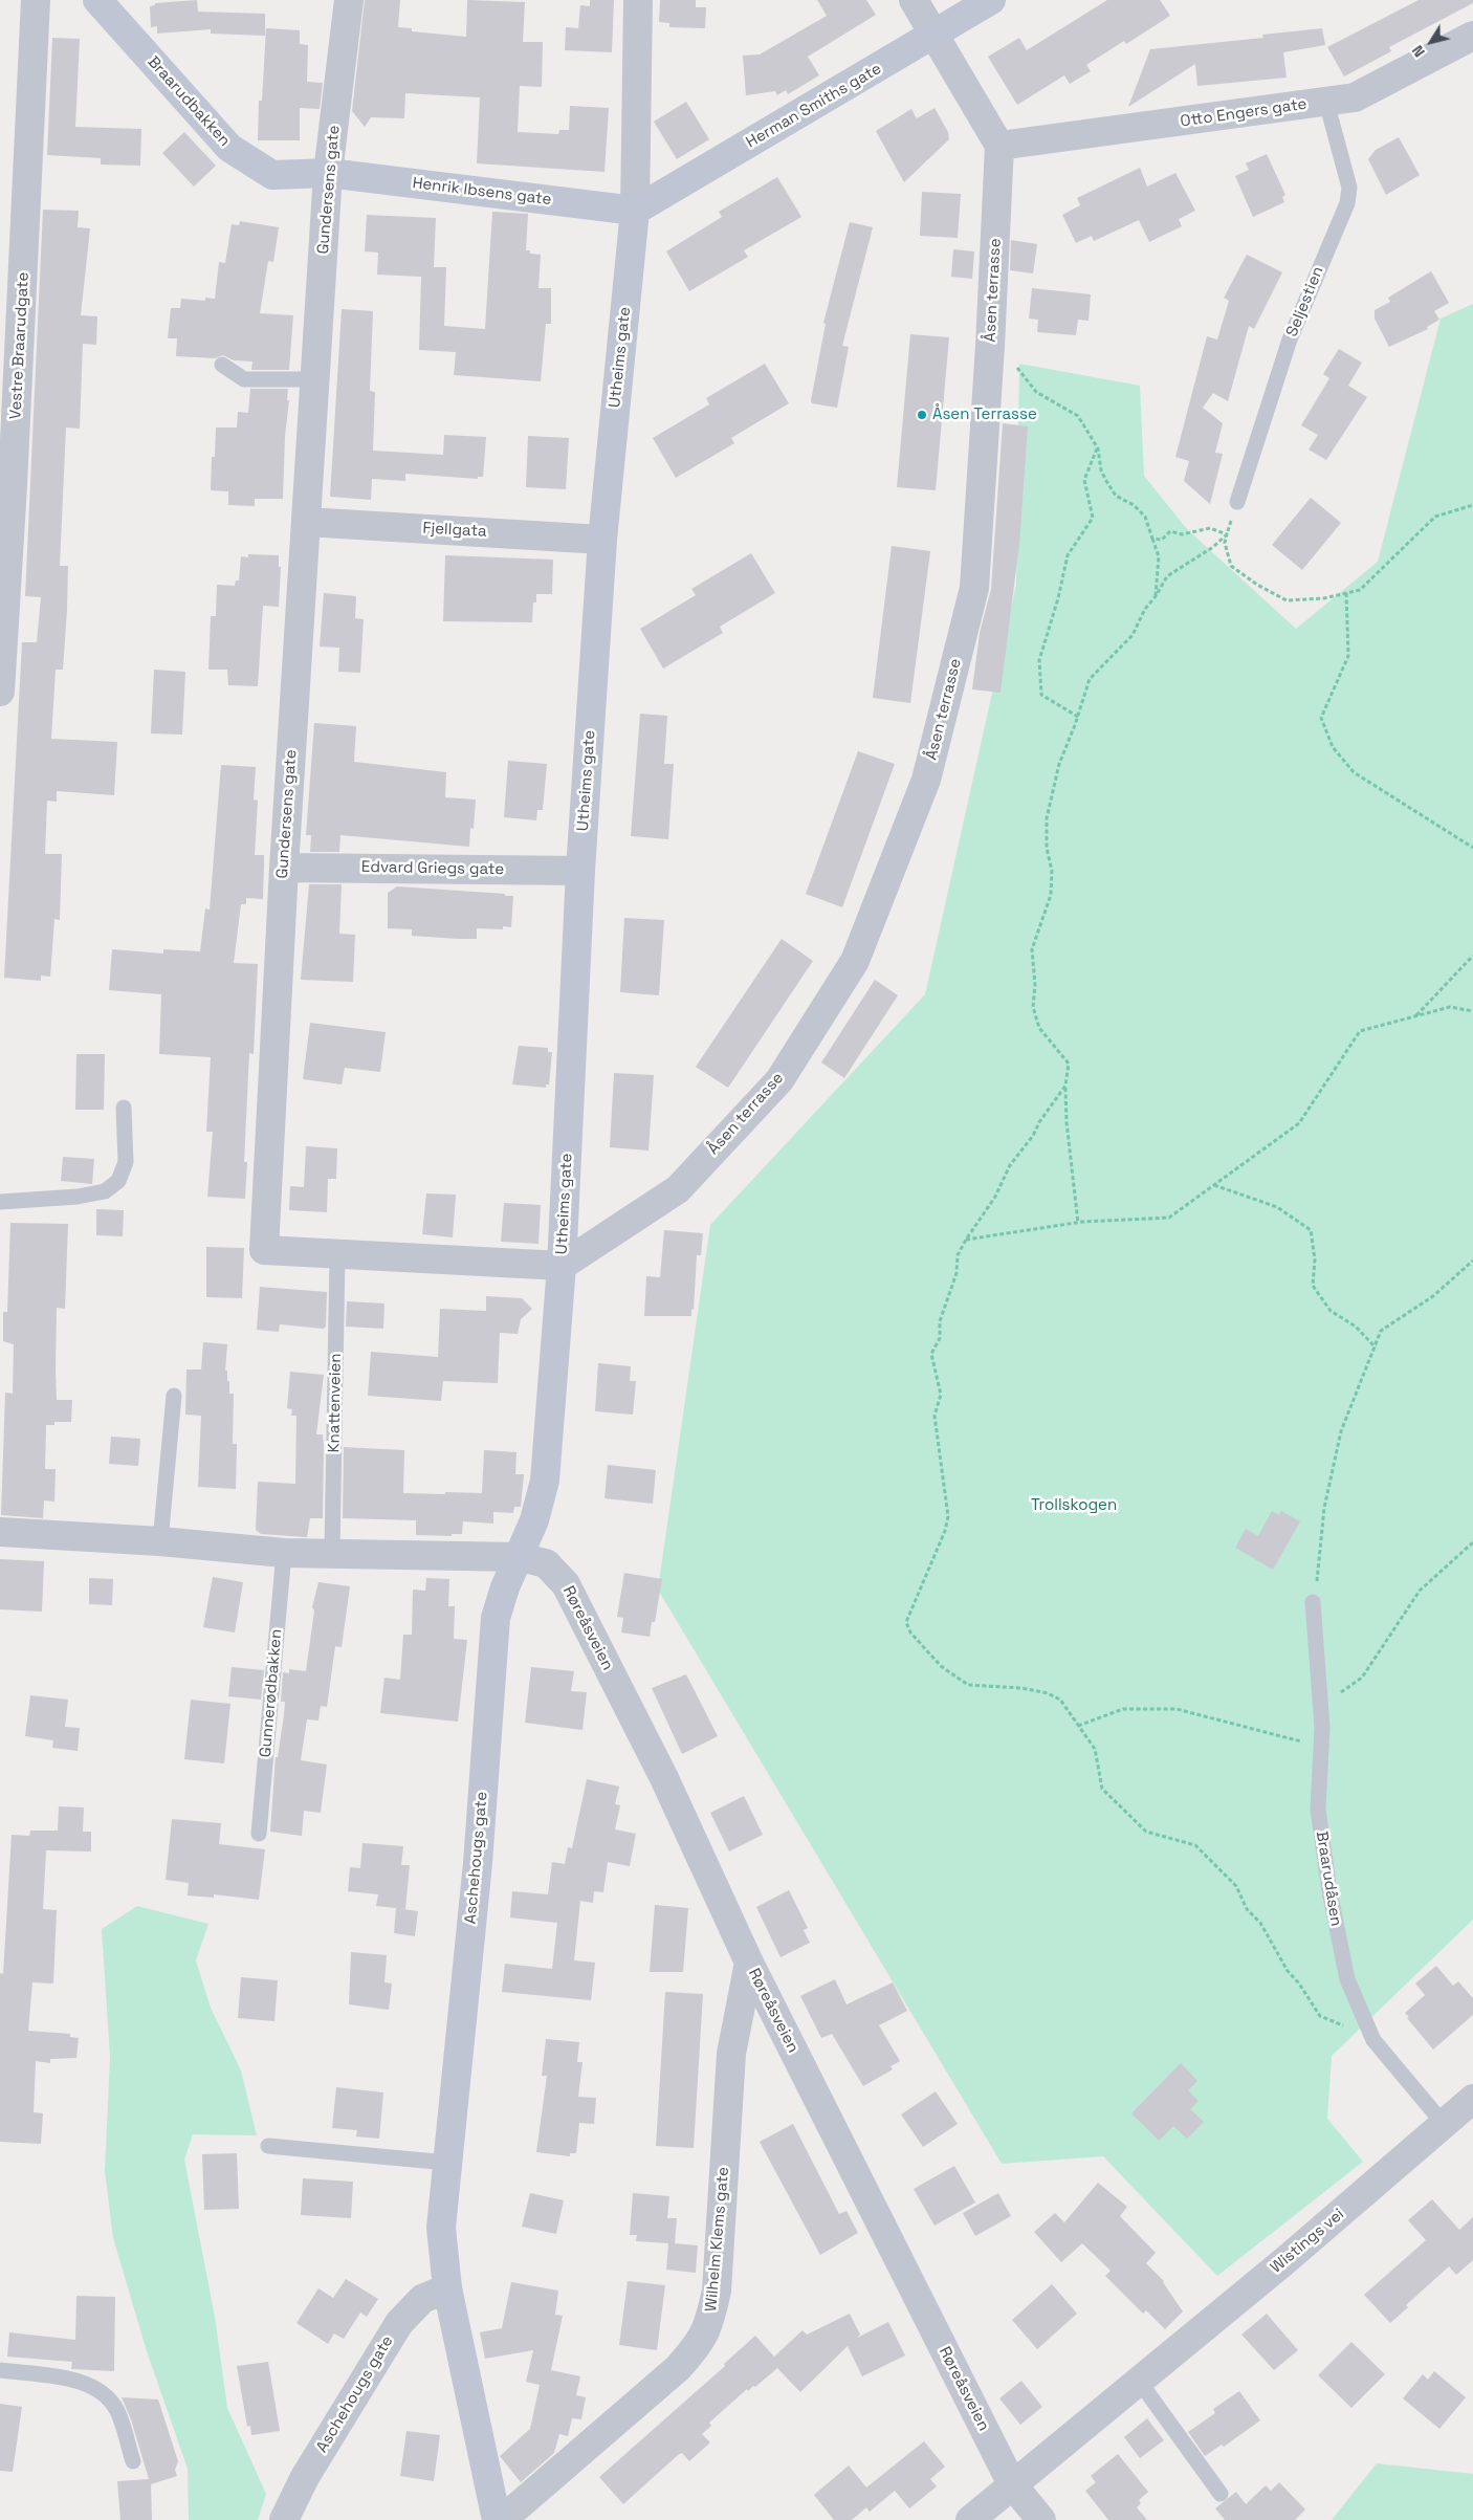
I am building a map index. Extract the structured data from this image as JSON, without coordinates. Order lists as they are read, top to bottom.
{
  "streets": {
    "main road": [
      "Braarudbakken",
      "Herman Smiths gate",
      "Henrik Ibsens gate",
      "Utheims gate",
      "Aschehougs gate"
    ],
    "street": [
      "Otto Engers gate",
      "Gundersens gate",
      "Åsen terrasse",
      "Vestre Braarudgate",
      "Fjellgata",
      "Edvard Griegs gate",
      "Røreåsveien",
      "Wilhelm Klems gate",
      "Wistings vei"
    ],
    "lane": [
      "Seljestien",
      "Knattenveien",
      "Gunnerødbakken",
      "Braarudåsen"
    ]
  },
  "crossings": [
    ["Braarudbakken", "Gundersens gate"],
    ["Braarudbakken", "Henrik Ibsens gate"],
    ["Herman Smiths gate", "Henrik Ibsens gate"],
    ["Herman Smiths gate", "Utheims gate"],
    ["Otto Engers gate", "Åsen terrasse"],
    ["Otto Engers gate", "Seljestien"],
    ["Gundersens gate", "Henrik Ibsens gate"],
    ["Gundersens gate", "Fjellgata"],
    ["Gundersens gate", "Edvard Griegs gate"],
    ["Gundersens gate", "Knattenveien"],
    ["Henrik Ibsens gate", "Utheims gate"],
    ["Åsen terrasse", "Utheims gate"],
    ["Utheims gate", "Fjellgata"],
    ["Utheims gate", "Edvard Griegs gate"],
    ["Utheims gate", "Røreåsveien"],
    ["Utheims gate", "Aschehougs gate"],
    ["Røreåsveien", "Aschehougs gate"],
    ["Røreåsveien", "Wilhelm Klems gate"],
    ["Røreåsveien", "Wistings vei"],
    ["Braarudåsen", "Wistings vei"]
  ],
  "parks": ["Trollskogen"],
  "places": ["Åsen Terrasse"],
  "north": "bottom left"
}
